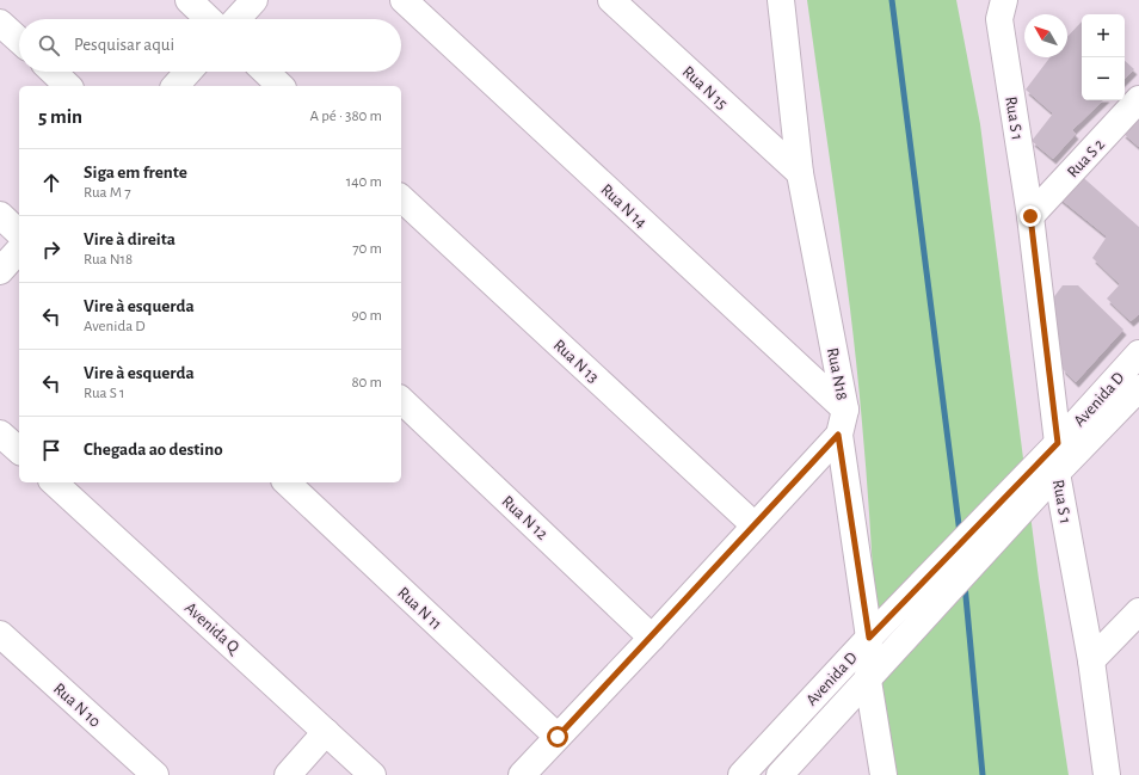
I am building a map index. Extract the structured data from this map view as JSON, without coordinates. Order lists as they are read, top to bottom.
{
  "streets": {
    "street": [
      "Rua N 15",
      "Rua S 1",
      "Rua S 2",
      "Rua N 14",
      "Rua N 13",
      "Rua N18",
      "Avenida D",
      "Rua N 12",
      "Rua N 11",
      "Avenida Q",
      "Rua N 10"
    ]
  },
  "crossings": [
    ["Rua N 15", "Rua N18"],
    ["Rua S 1", "Rua S 2"],
    ["Rua S 1", "Avenida D"],
    ["Rua N 14", "Rua N18"],
    ["Rua N18", "Avenida D"]
  ],
  "north": "top left",
  "page": {
    "map_buttons": ["+", "−"],
    "search": "Pesquisar aqui",
    "heading": ["5 min", "A pé · 380 m"],
    "list": [
      ["Siga em frente", "Rua M 7", "140 m"],
      ["Vire à direita", "Rua N18", "70 m"],
      ["Vire à esquerda", "Avenida D", "90 m"],
      ["Vire à esquerda", "Rua S 1", "80 m"],
      "Chegada ao destino"
    ]
  }
}
